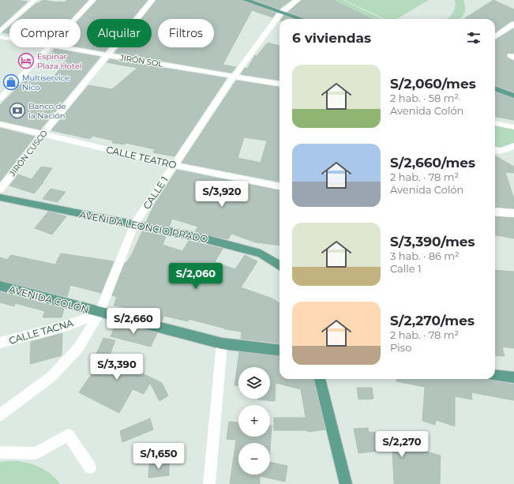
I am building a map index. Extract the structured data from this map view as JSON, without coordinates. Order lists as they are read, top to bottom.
{
  "streets": {
    "main road": ["AVENIDA LEONCIO PRADO", "AVENIDA COLÓN"],
    "street": [
      "JIRÓN SOL",
      "JIRÓN CUSCO",
      "CALLE TEATRO",
      "CALLE 1",
      "CALLE TACNA"
    ]
  },
  "crossings": [
    ["JIRÓN SOL", "JIRÓN CUSCO"],
    ["JIRÓN SOL", "CALLE 1"],
    ["JIRÓN CUSCO", "CALLE TEATRO"],
    ["CALLE TEATRO", "CALLE 1"],
    ["CALLE 1", "AVENIDA LEONCIO PRADO"],
    ["CALLE 1", "AVENIDA COLÓN"],
    ["CALLE 1", "CALLE TACNA"],
    ["AVENIDA COLÓN", "CALLE TACNA"]
  ],
  "places": {
    "hotel": ["Espinar Plaza Hotel"],
    "shop": ["Multiservice Nico"],
    "bank": ["Banco de la Nación"]
  },
  "page": {
    "chip": ["Comprar", "Alquilar", "Filtros"],
    "heading": "6 viviendas",
    "list": [
      {
        "name": "S/2,060/mes",
        "note": "2 hab. · 58 m² · Avenida Colón"
      },
      {
        "name": "S/2,660/mes",
        "note": "2 hab. · 78 m² · Avenida Colón"
      },
      {
        "name": "S/3,390/mes",
        "note": "3 hab. · 86 m² · Calle 1"
      },
      {
        "name": "S/2,270/mes",
        "note": "2 hab. · 78 m² · Piso"
      }
    ],
    "price": [
      "S/3,920",
      "S/2,060",
      "S/2,660",
      "S/3,390",
      "S/2,270",
      "S/1,650"
    ],
    "map_buttons": ["+", "−"]
  }
}
